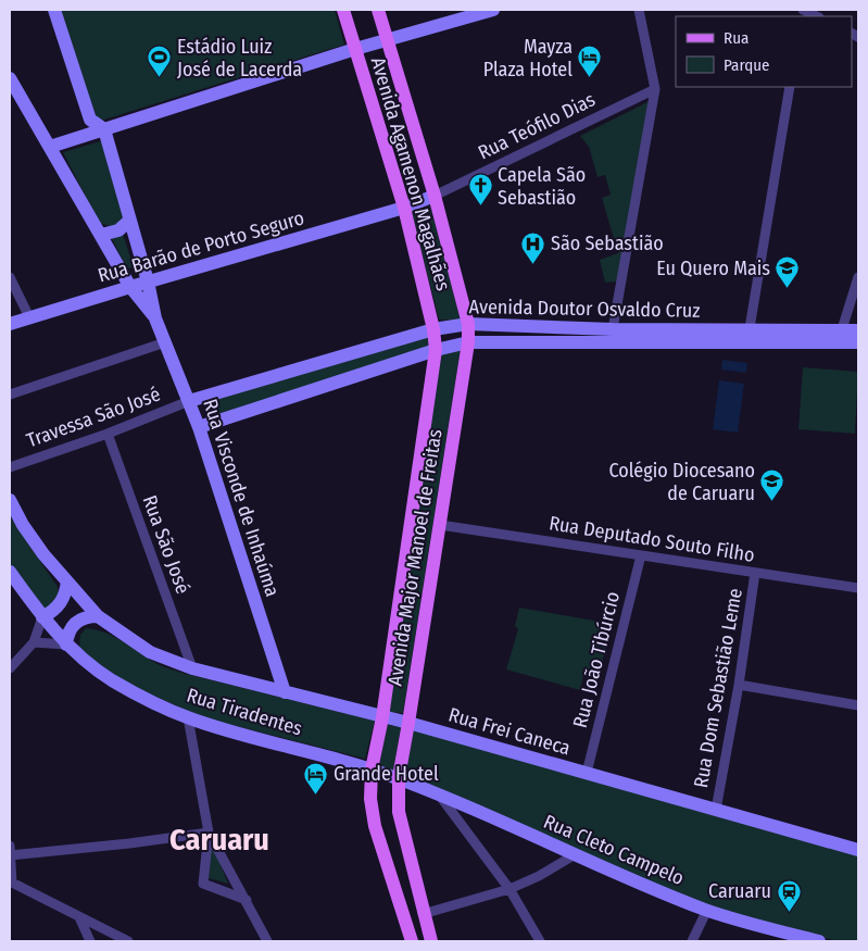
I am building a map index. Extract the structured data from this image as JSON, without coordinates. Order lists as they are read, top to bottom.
{
  "streets": {
    "main road": ["Avenida Agamenon Magalhães", "Avenida Major Manoel de Freitas"],
    "street": [
      "Rua Teófilo Dias",
      "Rua Barão de Porto Seguro",
      "Avenida Doutor Osvaldo Cruz",
      "Travessa São José",
      "Rua Visconde de Inhaúma",
      "Rua Deputado Souto Filho",
      "Rua São José",
      "Rua João Tibúrcio",
      "Rua Dom Sebastião Leme",
      "Rua Tiradentes",
      "Rua Frei Caneca",
      "Rua Cleto Campelo"
    ]
  },
  "crossings": [
    ["Rua Teófilo Dias", "Avenida Agamenon Magalhães"],
    ["Rua Teófilo Dias", "Rua Barão de Porto Seguro"],
    ["Avenida Agamenon Magalhães", "Rua Barão de Porto Seguro"],
    ["Avenida Agamenon Magalhães", "Avenida Doutor Osvaldo Cruz"],
    ["Avenida Agamenon Magalhães", "Avenida Major Manoel de Freitas"],
    ["Rua Barão de Porto Seguro", "Rua Visconde de Inhaúma"],
    ["Avenida Doutor Osvaldo Cruz", "Travessa São José"],
    ["Avenida Doutor Osvaldo Cruz", "Rua Visconde de Inhaúma"],
    ["Avenida Doutor Osvaldo Cruz", "Avenida Major Manoel de Freitas"],
    ["Travessa São José", "Rua Visconde de Inhaúma"],
    ["Travessa São José", "Rua São José"],
    ["Rua Visconde de Inhaúma", "Rua Frei Caneca"],
    ["Rua Deputado Souto Filho", "Avenida Major Manoel de Freitas"],
    ["Rua Deputado Souto Filho", "Rua João Tibúrcio"],
    ["Rua Deputado Souto Filho", "Rua Dom Sebastião Leme"],
    ["Rua São José", "Rua Frei Caneca"],
    ["Avenida Major Manoel de Freitas", "Rua Tiradentes"],
    ["Avenida Major Manoel de Freitas", "Rua Frei Caneca"],
    ["Avenida Major Manoel de Freitas", "Rua Cleto Campelo"],
    ["Rua João Tibúrcio", "Rua Frei Caneca"],
    ["Rua Dom Sebastião Leme", "Rua Frei Caneca"],
    ["Rua Tiradentes", "Rua Cleto Campelo"]
  ],
  "districts": ["Caruaru"],
  "places": {
    "sports": ["Estádio Luiz José de Lacerda"],
    "hotel": ["Mayza Plaza Hotel", "Grande Hotel"],
    "church": ["Capela São Sebastião"],
    "hospital": ["São Sebastião"],
    "school or university": ["Eu Quero Mais", "Colégio Diocesano de Caruaru"],
    "station": ["Caruaru"]
  },
  "legend": ["Rua", "Parque"]
}
